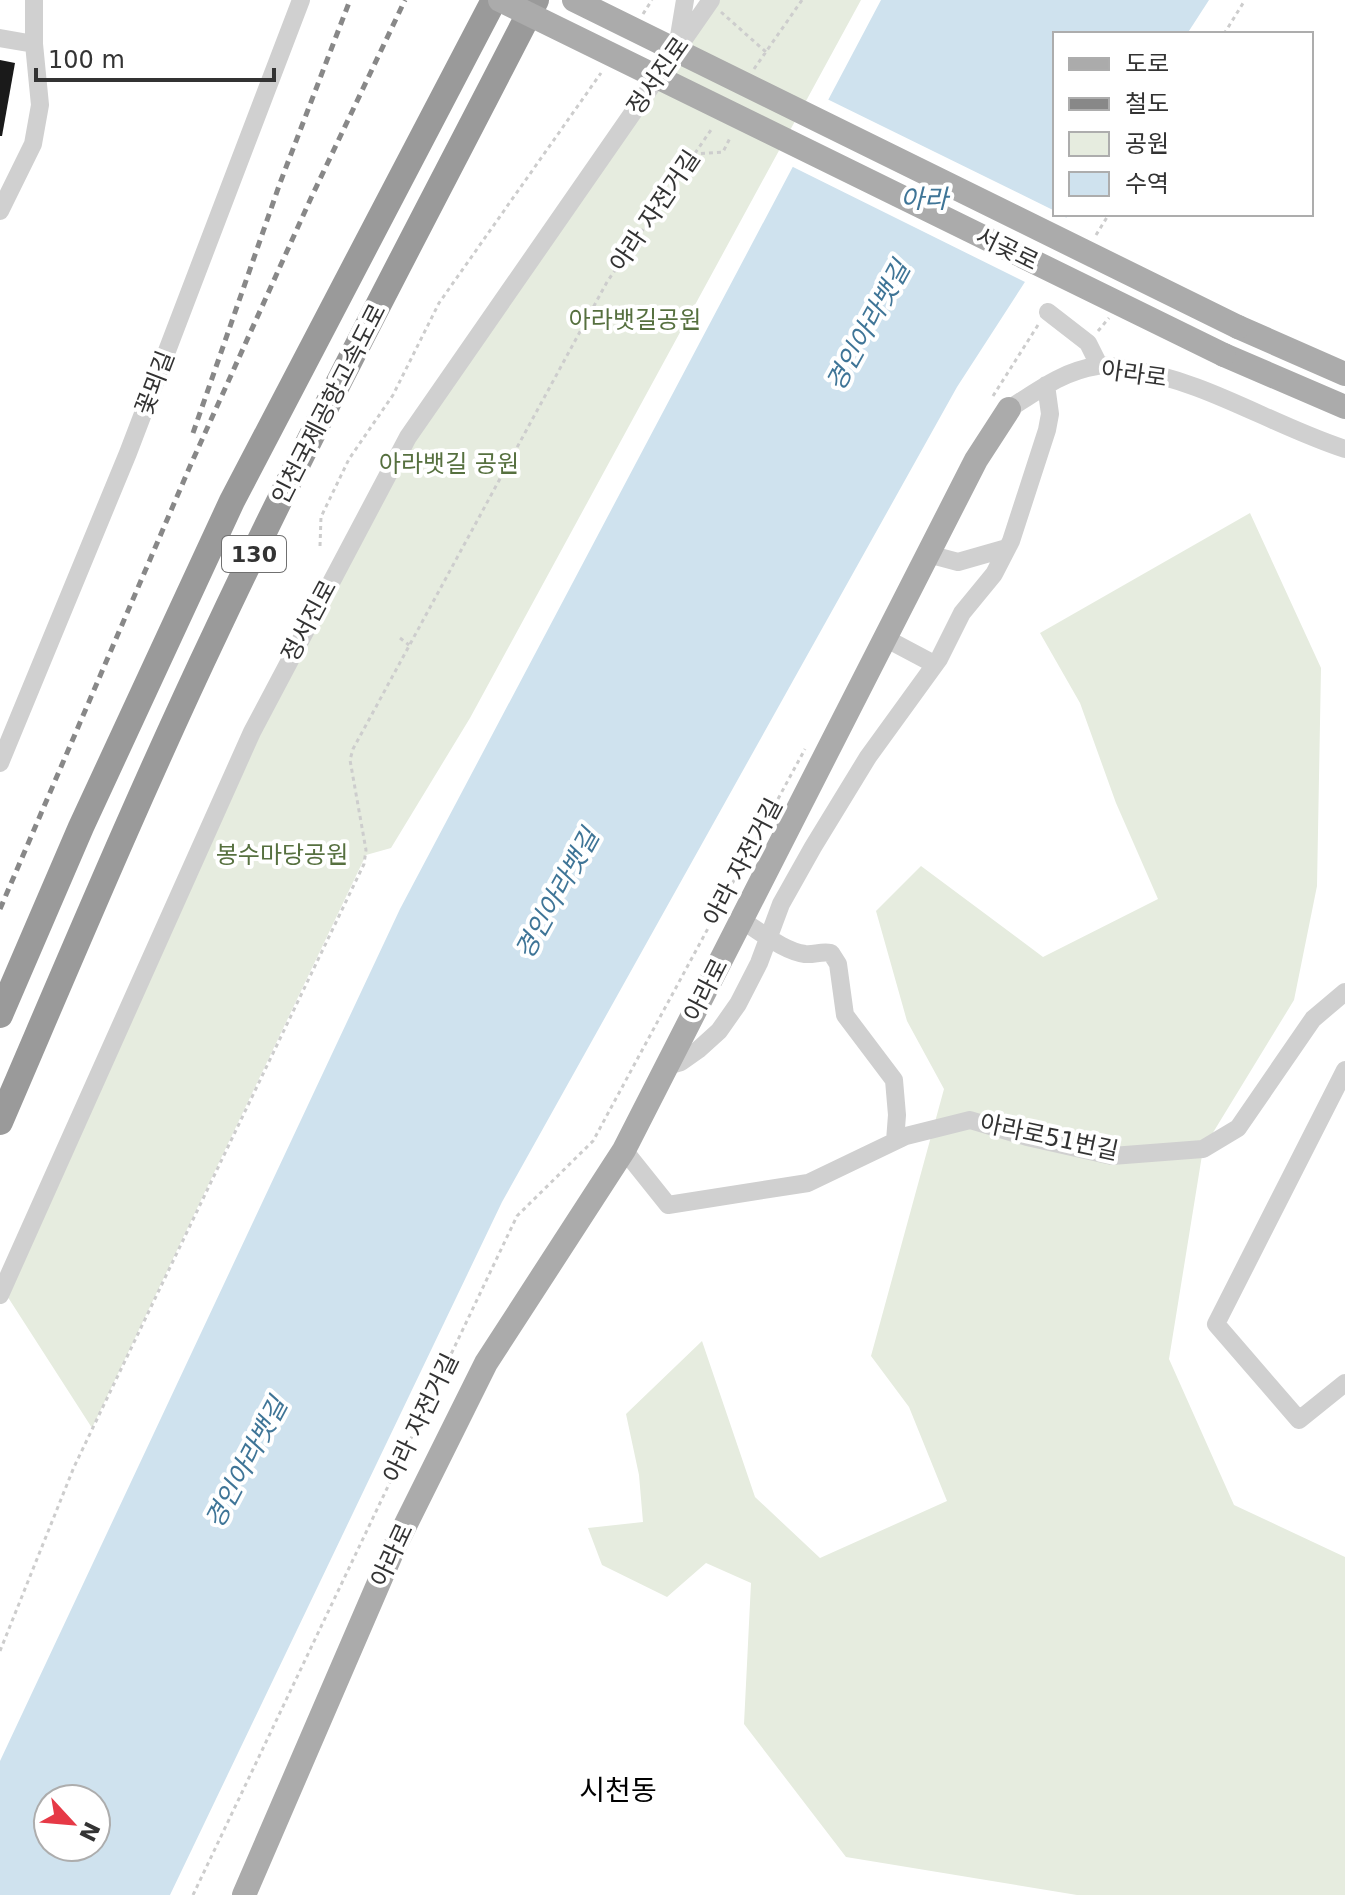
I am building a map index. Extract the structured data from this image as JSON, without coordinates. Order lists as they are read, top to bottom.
{
  "streets": {
    "highway": ["인천국제공항고속도로", "130"],
    "main road": ["서곶로", "아라로"],
    "street": ["정서진로", "꽃뫼길", "아라로51번길"],
    "path": ["아라 자전거길"]
  },
  "crossings": [
    ["서곶로", "인천국제공항고속도로"],
    ["아라로", "아라로51번길"]
  ],
  "districts": ["시천동"],
  "water": ["아라", "경인아라뱃길"],
  "parks": ["아라뱃길공원", "아라뱃길 공원", "봉수마당공원"],
  "legend": [
    "도로",
    "철도",
    "공원",
    "수역"
  ],
  "scale_bar": "100 m",
  "north": "bottom right"
}
